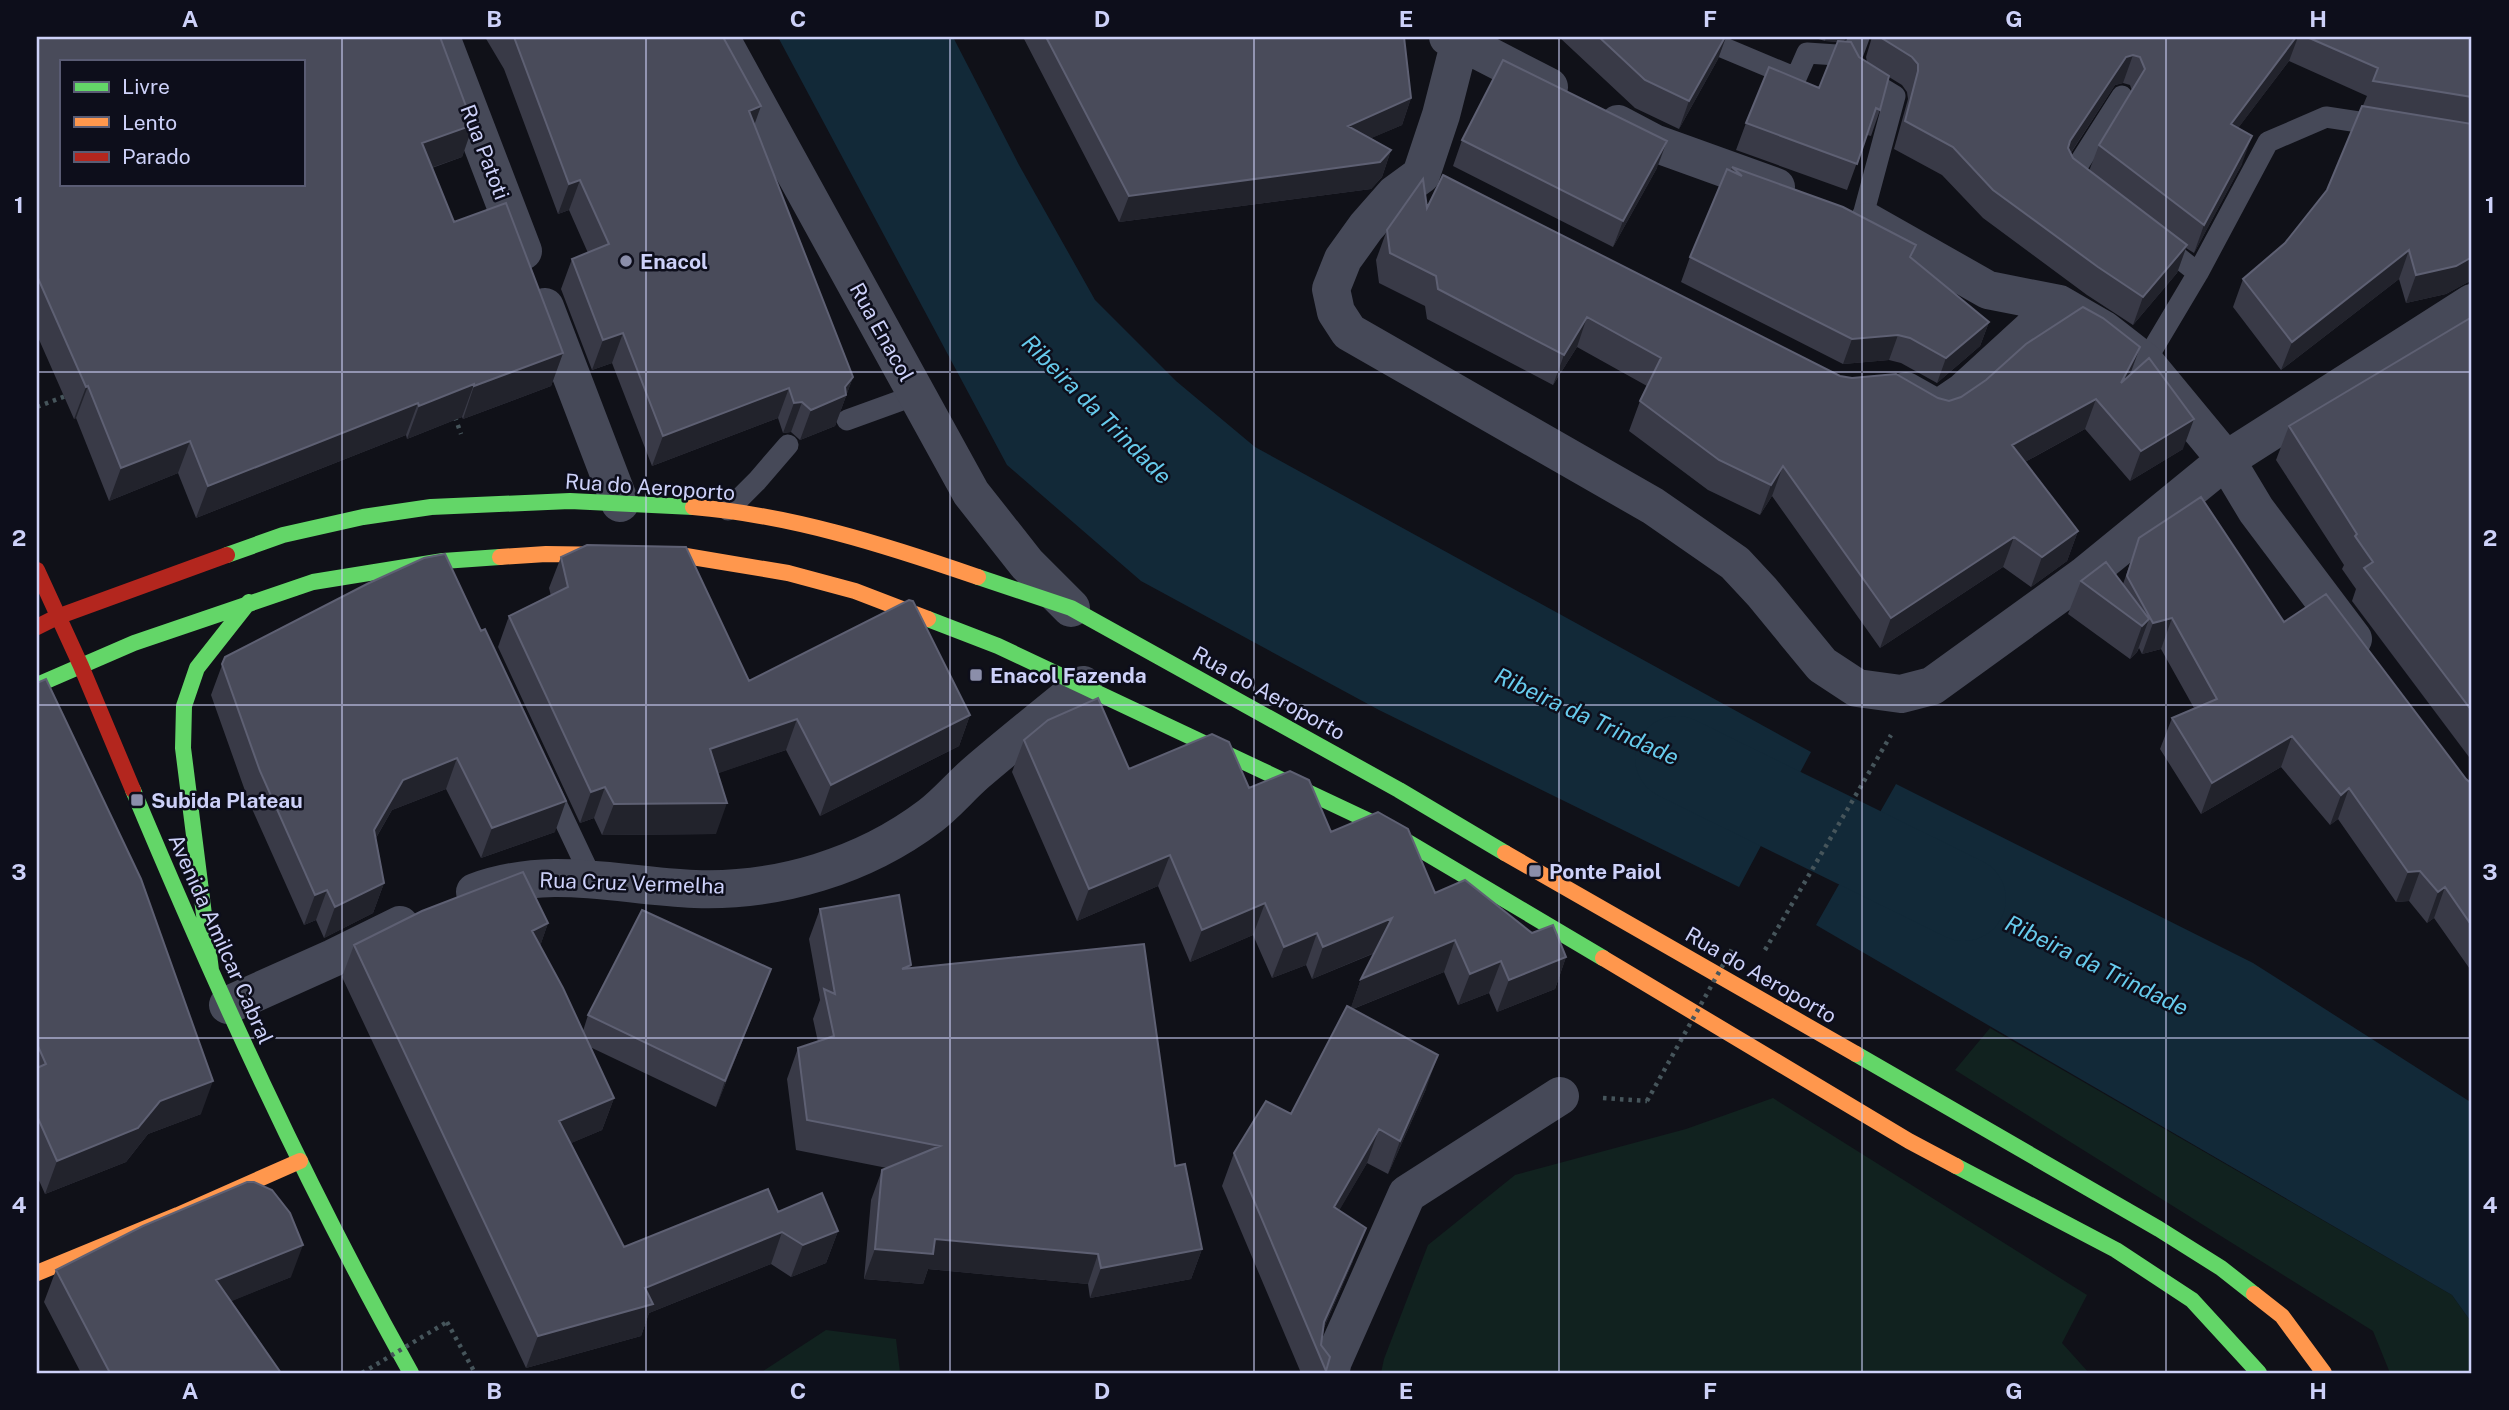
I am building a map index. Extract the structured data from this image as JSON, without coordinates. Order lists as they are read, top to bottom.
{
  "streets": {
    "main road": ["Rua do Aeroporto", "Avenida Amilcar Cabral"],
    "street": ["Rua Patoti", "Rua Enacol", "Rua Cruz Vermelha"]
  },
  "crossings": [
    ["Rua Patoti", "Rua do Aeroporto"],
    ["Rua Enacol", "Rua do Aeroporto"],
    ["Rua do Aeroporto", "Avenida Amilcar Cabral"],
    ["Rua Cruz Vermelha", "Avenida Amilcar Cabral"]
  ],
  "water": ["Ribeira da Trindade"],
  "places": {
    "other": ["Enacol"],
    "transit": ["Enacol Fazenda", "Subida Plateau", "Ponte Paiol"]
  },
  "legend": ["Livre", "Lento", "Parado"],
  "grid": {
    "columns": [
      "A",
      "B",
      "C",
      "D",
      "E",
      "F",
      "G",
      "H"
    ],
    "rows": [
      "1",
      "2",
      "3",
      "4"
    ]
  }
}
